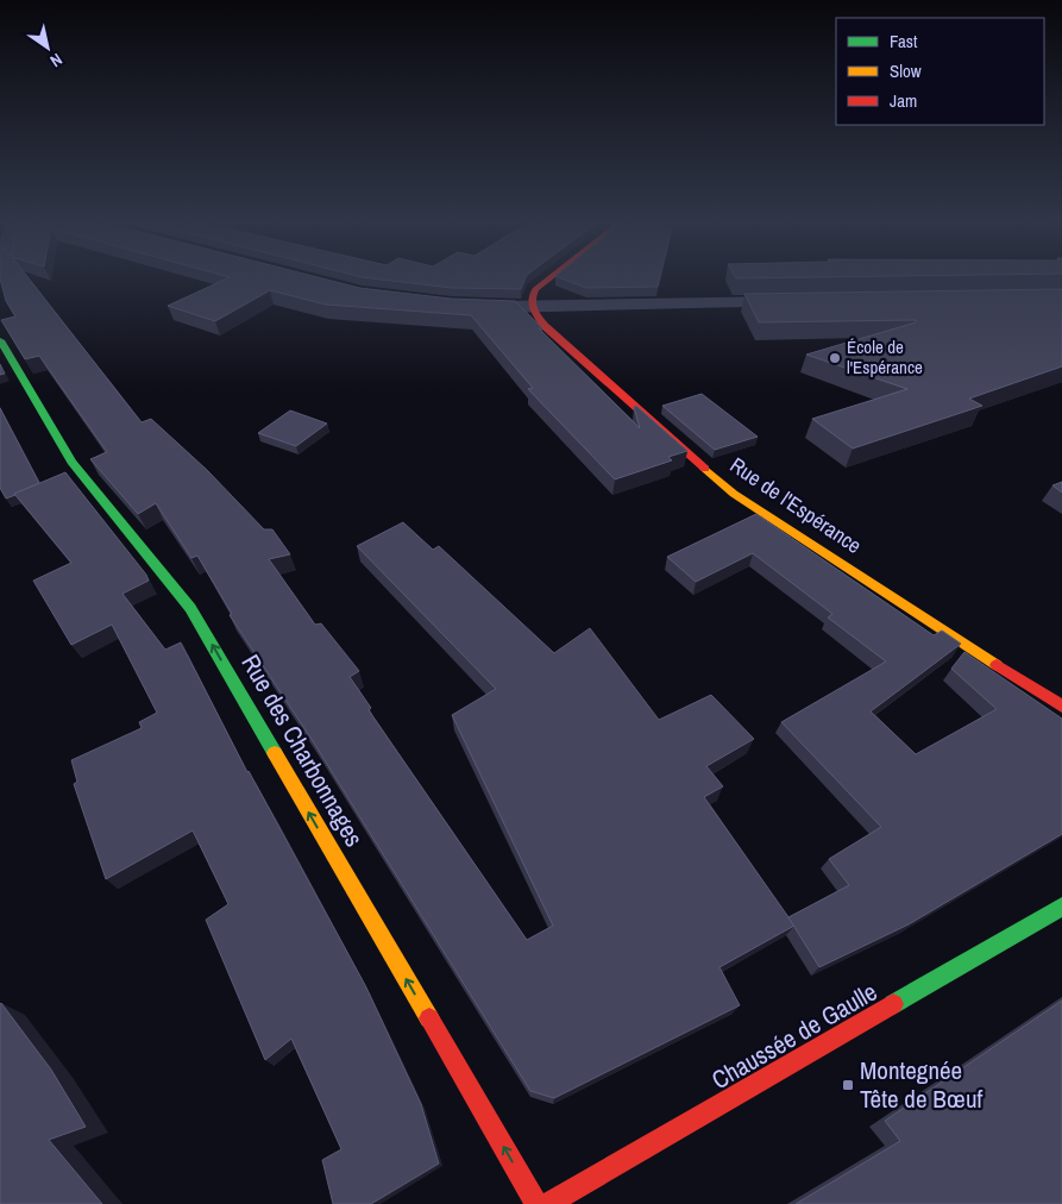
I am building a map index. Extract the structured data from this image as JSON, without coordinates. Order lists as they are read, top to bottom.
{
  "streets": {
    "street": ["Rue de l'Espérance", "Rue des Charbonnages", "Chaussée de Gaulle"]
  },
  "one_way": ["Rue des Charbonnages"],
  "places": {
    "other": ["École de l'Espérance"],
    "transit": ["Montegnée Tête de Bœuf"]
  },
  "legend": ["Fast", "Slow", "Jam"],
  "north": "bottom right"
}
